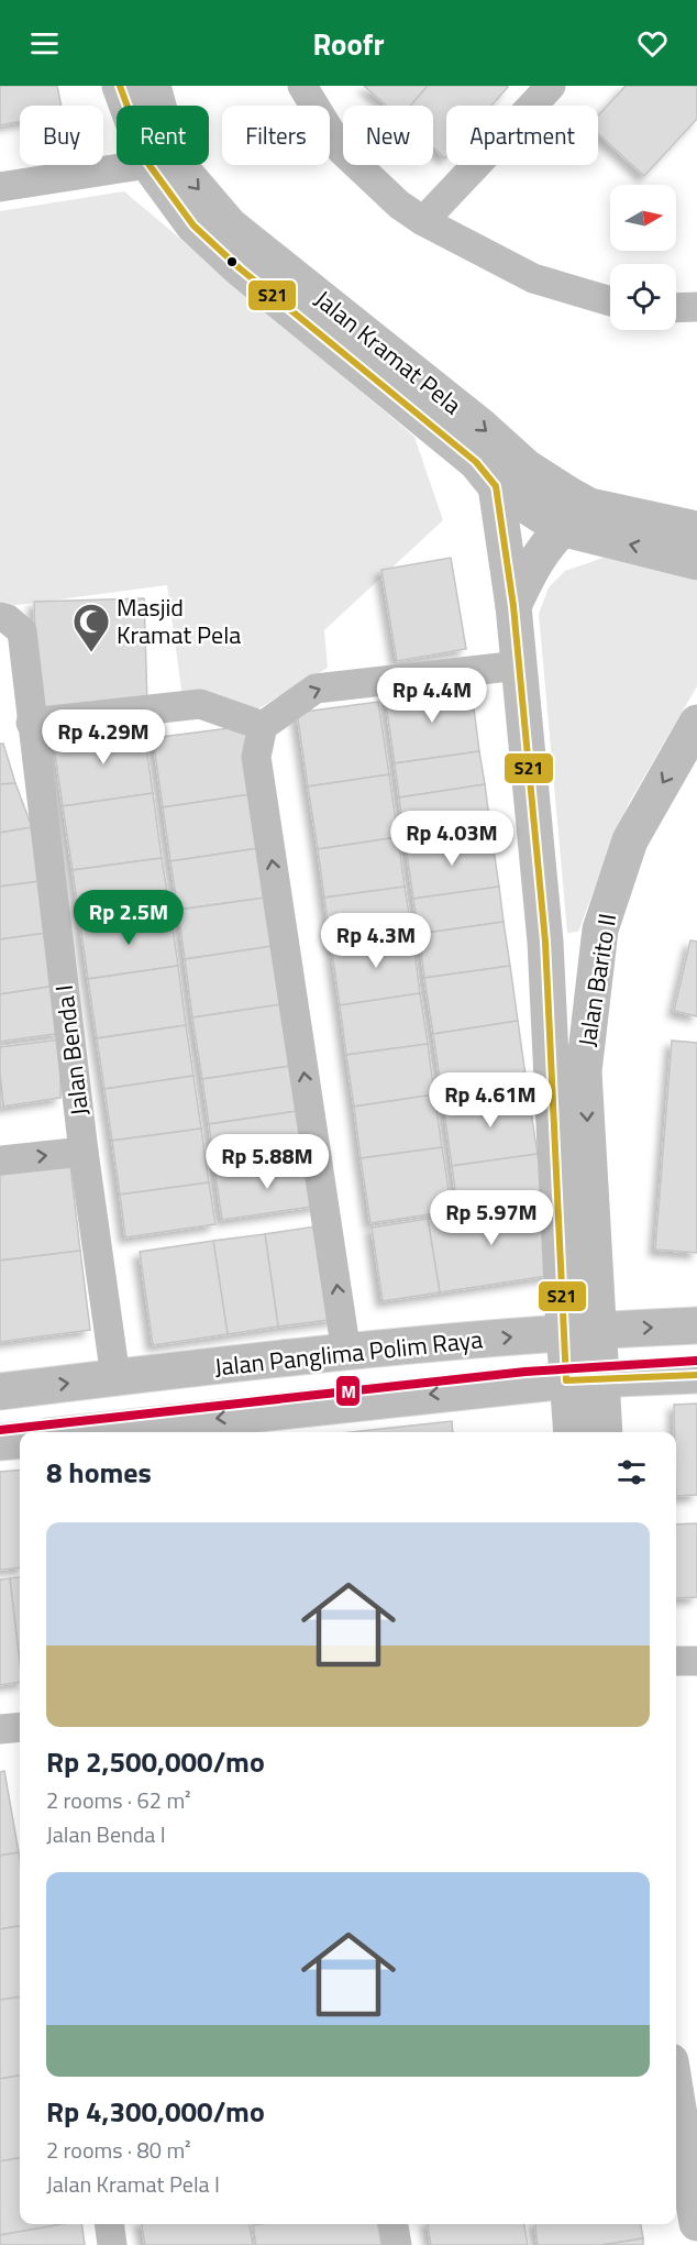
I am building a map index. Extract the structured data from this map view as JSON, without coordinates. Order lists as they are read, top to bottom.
{
  "streets": {
    "street": [
      "Jalan Kramat Pela",
      "Jalan Barito II",
      "Jalan Benda I",
      "Jalan Panglima Polim Raya"
    ]
  },
  "crossings": [
    ["Jalan Kramat Pela", "Jalan Barito II"],
    ["Jalan Barito II", "Jalan Panglima Polim Raya"],
    ["Jalan Benda I", "Jalan Panglima Polim Raya"]
  ],
  "places": {
    "mosque": ["Masjid Kramat Pela"]
  },
  "lines": ["transit line S21", "transit line M"],
  "north": "right",
  "page": {
    "header": "Roofr",
    "chip": [
      "Buy",
      "Rent",
      "Filters",
      "New",
      "Apartment"
    ],
    "price": [
      "Rp 4.4M",
      "Rp 4.29M",
      "Rp 4.03M",
      "Rp 2.5M",
      "Rp 4.3M",
      "Rp 4.61M",
      "Rp 5.88M",
      "Rp 5.97M"
    ],
    "heading": "8 homes",
    "list": [
      {
        "name": "Rp 2,500,000/mo",
        "note": "2 rooms · 62 m² · Jalan Benda I"
      },
      {
        "name": "Rp 4,300,000/mo",
        "note": "2 rooms · 80 m² · Jalan Kramat Pela I"
      }
    ]
  }
}
